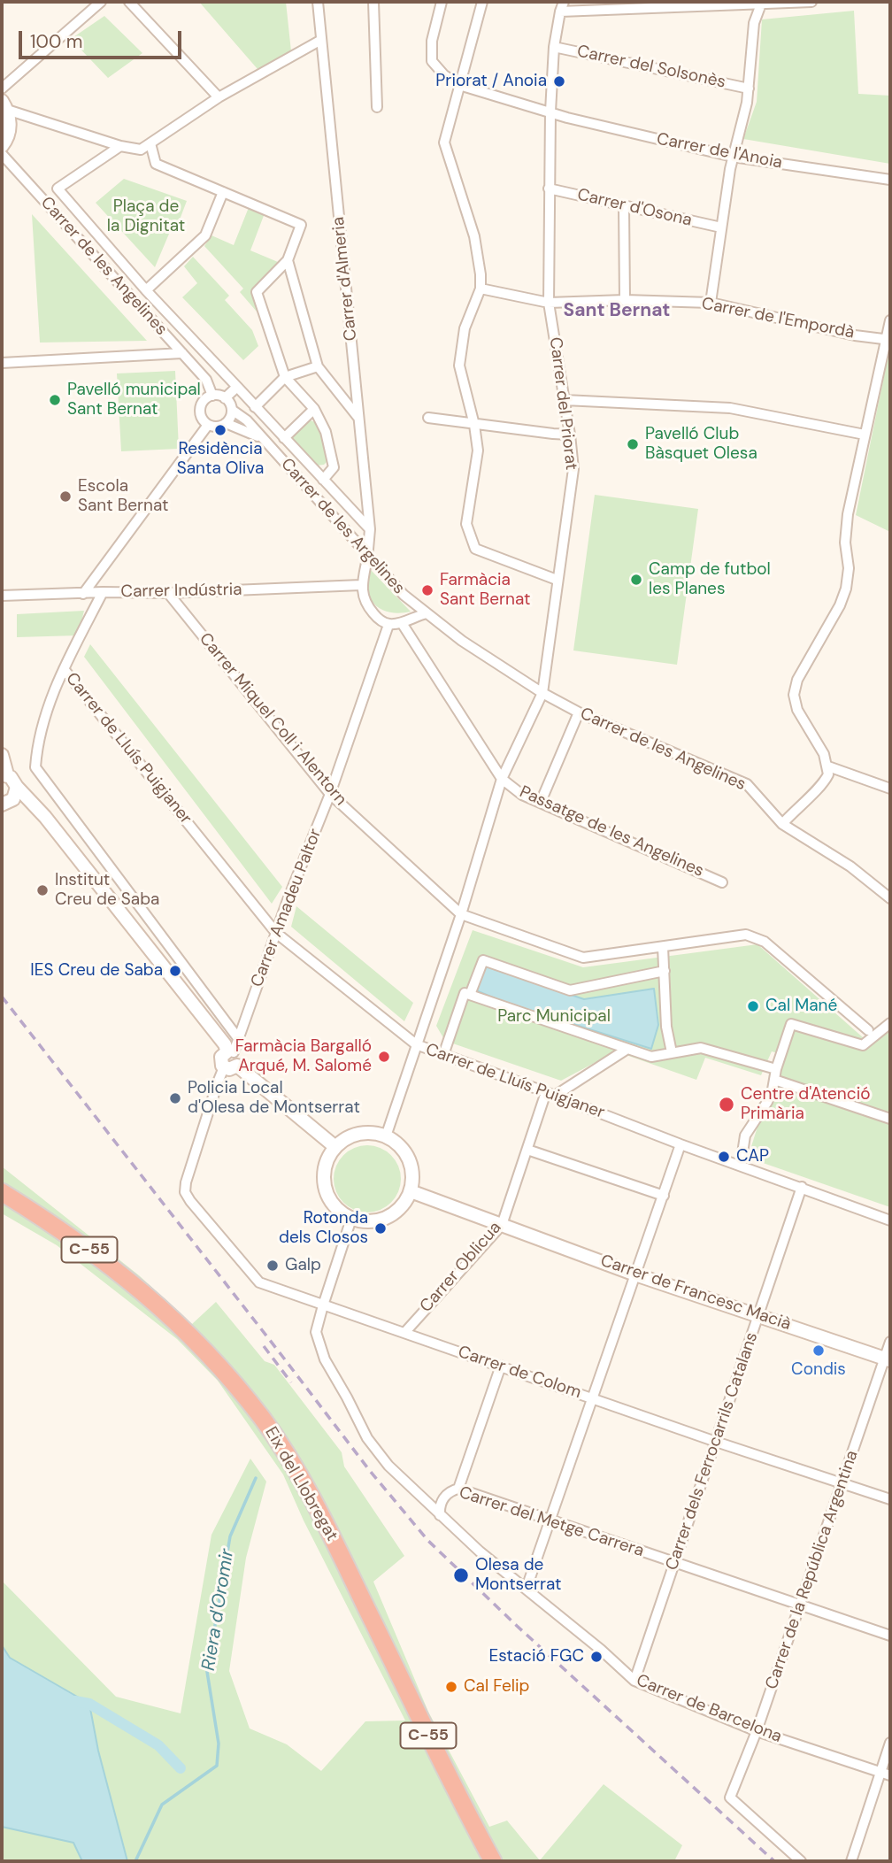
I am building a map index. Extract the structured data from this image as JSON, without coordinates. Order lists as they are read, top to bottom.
{
  "streets": {
    "highway": ["C-55", "Eix del Llobregat"],
    "street": [
      "Carrer del Solsonès",
      "Carrer de l'Anoia",
      "Carrer d'Osona",
      "Carrer de les Angelines",
      "Carrer d'Almeria",
      "Carrer de l'Empordà",
      "Carrer del Priorat",
      "Carrer de les Argelines",
      "Carrer Indústria",
      "Carrer Miquel Coll i Alentorn",
      "Carrer de Lluís Puigjaner",
      "Passatge de les Angelines",
      "Carrer Amadeu Paltor",
      "Carrer Oblicua",
      "Carrer de Francesc Macià",
      "Carrer de Colom",
      "Carrer dels Ferrocarrils Catalans",
      "Carrer del Metge Carrera",
      "Carrer de la República Argentina",
      "Carrer de Barcelona"
    ]
  },
  "crossings": [
    ["Carrer del Solsonès", "Carrer del Priorat"],
    ["Carrer de l'Anoia", "Carrer del Priorat"],
    ["Carrer d'Osona", "Carrer del Priorat"],
    ["Carrer de les Angelines", "Carrer d'Almeria"],
    ["Carrer de les Angelines", "Carrer del Priorat"],
    ["Carrer de les Angelines", "Carrer de les Argelines"],
    ["Carrer d'Almeria", "Carrer de les Argelines"],
    ["Carrer d'Almeria", "Carrer Indústria"],
    ["Carrer de l'Empordà", "Carrer del Priorat"],
    ["Carrer del Priorat", "Carrer Miquel Coll i Alentorn"],
    ["Carrer del Priorat", "Carrer de Lluís Puigjaner"],
    ["Carrer del Priorat", "Passatge de les Angelines"],
    ["Carrer del Priorat", "Carrer de Francesc Macià"],
    ["Carrer del Priorat", "Carrer de Barcelona"],
    ["Carrer Indústria", "Carrer Miquel Coll i Alentorn"],
    ["Carrer Miquel Coll i Alentorn", "Carrer Amadeu Paltor"],
    ["Carrer de Lluís Puigjaner", "Carrer Amadeu Paltor"],
    ["Carrer de Lluís Puigjaner", "Carrer Oblicua"],
    ["Carrer de Lluís Puigjaner", "Carrer dels Ferrocarrils Catalans"],
    ["Carrer Oblicua", "Carrer de Francesc Macià"],
    ["Carrer Oblicua", "Carrer de Colom"],
    ["Carrer de Francesc Macià", "Carrer dels Ferrocarrils Catalans"],
    ["Carrer de Francesc Macià", "Carrer de la República Argentina"],
    ["Carrer de Francesc Macià", "Carrer de Barcelona"],
    ["Carrer de Colom", "Carrer dels Ferrocarrils Catalans"],
    ["Carrer de Colom", "Carrer de la República Argentina"],
    ["Carrer de Colom", "Carrer de Barcelona"],
    ["Carrer dels Ferrocarrils Catalans", "Carrer del Metge Carrera"],
    ["Carrer dels Ferrocarrils Catalans", "Carrer de Barcelona"],
    ["Carrer del Metge Carrera", "Carrer de la República Argentina"],
    ["Carrer del Metge Carrera", "Carrer de Barcelona"],
    ["Carrer de la República Argentina", "Carrer de Barcelona"]
  ],
  "districts": ["Sant Bernat"],
  "water": ["Riera d'Oromir"],
  "parks": ["Plaça de la Dignitat", "Parc Municipal"],
  "places": [
    "Priorat / Anoia",
    "Pavelló municipal Sant Bernat",
    "Residència Santa Oliva",
    "Pavelló Club Bàsquet Olesa",
    "Escola Sant Bernat",
    "Camp de futbol les Planes",
    "Farmàcia Sant Bernat",
    "Institut Creu de Saba",
    "IES Creu de Saba",
    "Cal Mané",
    "Farmàcia Bargalló Arqué, M. Salomé",
    "Policia Local d'Olesa de Montserrat",
    "Centre d'Atenció Primària",
    "CAP",
    "Rotonda dels Closos",
    "Galp",
    "Condis",
    "Olesa de Montserrat",
    "Estació FGC",
    "Cal Felip"
  ],
  "scale_bar": "100 m"
}
